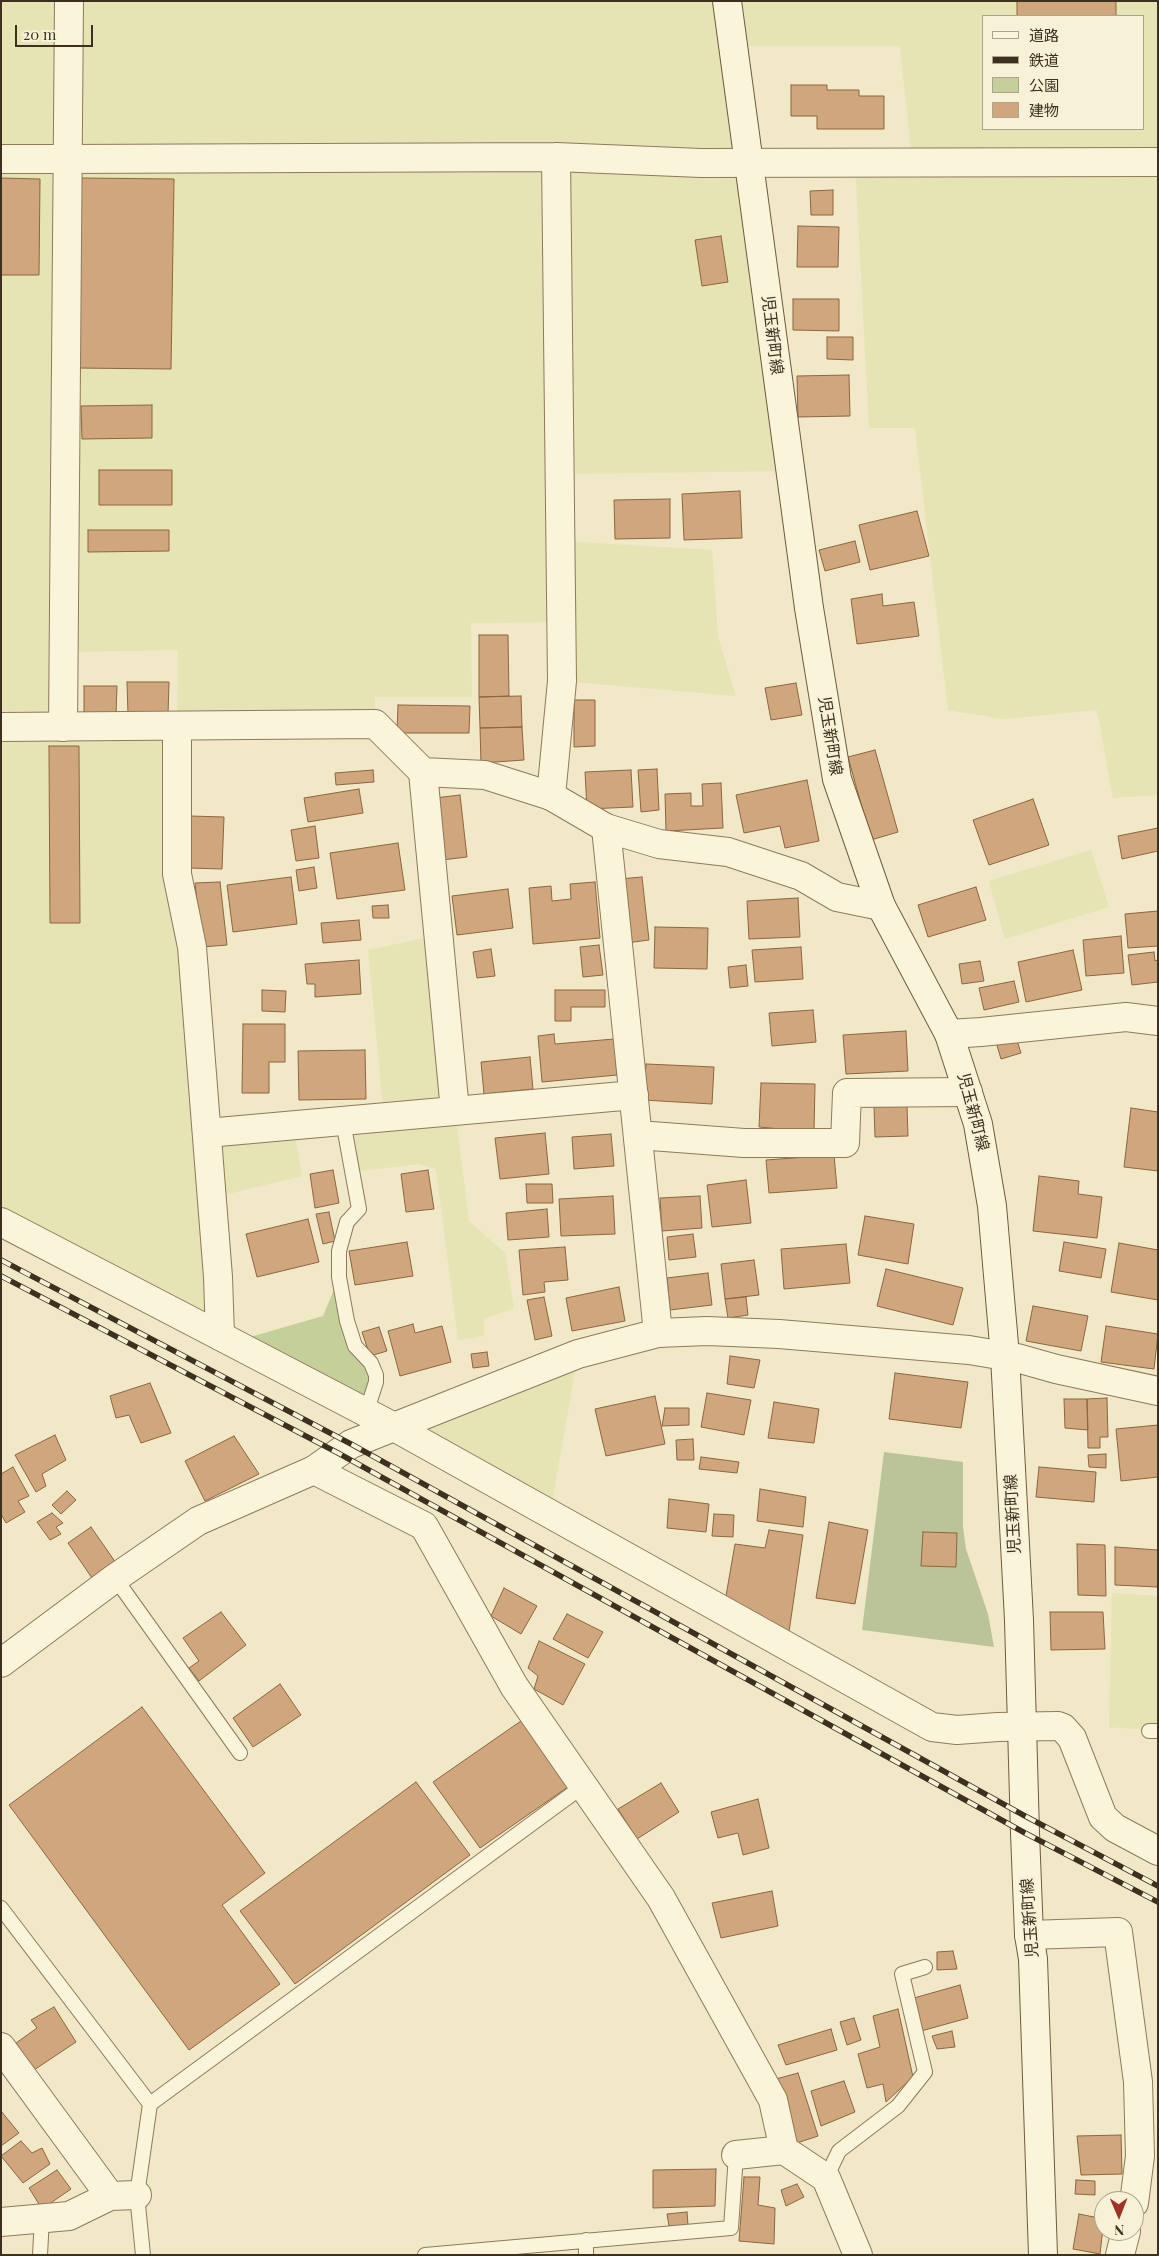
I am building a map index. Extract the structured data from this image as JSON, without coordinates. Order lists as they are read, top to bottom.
{
  "streets": {
    "street": ["児玉新町線"]
  },
  "legend": [
    "道路",
    "鉄道",
    "公園",
    "建物"
  ],
  "scale_bar": "20 m",
  "north": "bottom"
}
